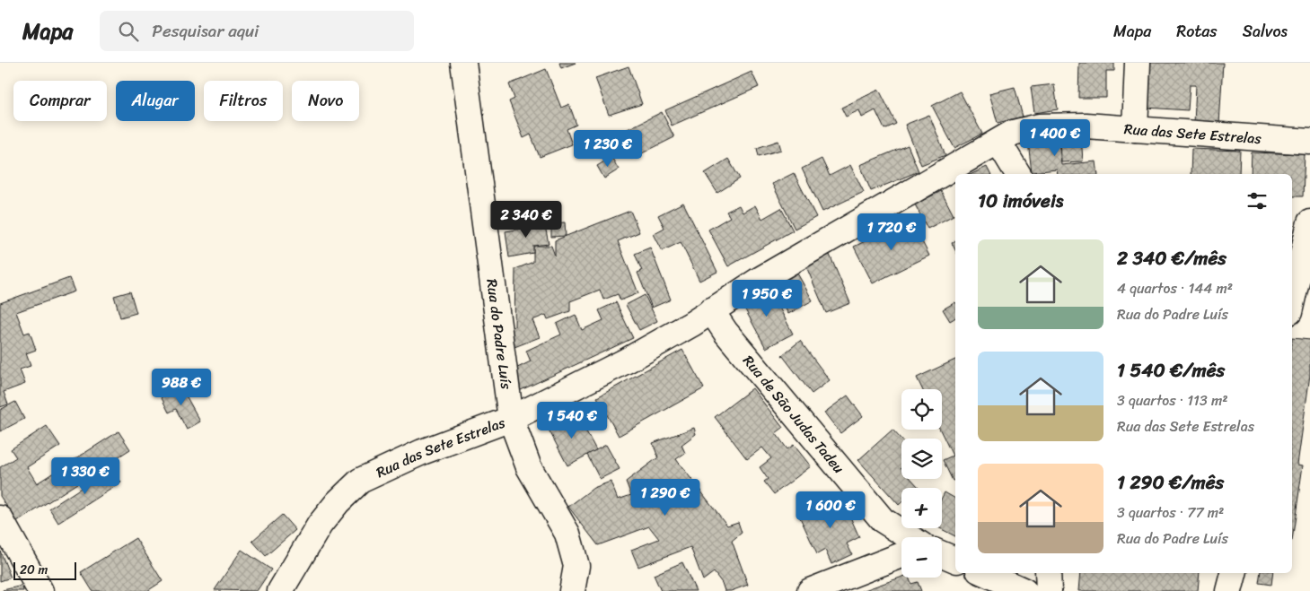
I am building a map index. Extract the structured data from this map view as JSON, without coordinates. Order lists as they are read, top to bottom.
{
  "streets": {
    "street": ["Rua das Sete Estrelas", "Rua do Padre Luís", "Rua de São Judas Tadeu"]
  },
  "crossings": [
    ["Rua das Sete Estrelas", "Rua do Padre Luís"],
    ["Rua das Sete Estrelas", "Rua de São Judas Tadeu"]
  ],
  "scale_bar": "20 m",
  "page": {
    "header": "Mapa",
    "search": "Pesquisar aqui",
    "nav": ["Mapa", "Rotas", "Salvos"],
    "chip": [
      "Comprar",
      "Alugar",
      "Filtros",
      "Novo"
    ],
    "price": [
      "1 400 €",
      "1 230 €",
      "2 340 €",
      "1 720 €",
      "1 950 €",
      "988 €",
      "1 540 €",
      "1 330 €",
      "1 290 €",
      "1 600 €"
    ],
    "heading": "10 imóveis",
    "list": [
      {
        "name": "2 340 €/mês",
        "note": "4 quartos · 144 m² · Rua do Padre Luís"
      },
      {
        "name": "1 540 €/mês",
        "note": "3 quartos · 113 m² · Rua das Sete Estrelas"
      },
      {
        "name": "1 290 €/mês",
        "note": "3 quartos · 77 m² · Rua do Padre Luís"
      }
    ],
    "map_buttons": ["+", "−"],
    "scale": "20 m"
  }
}
